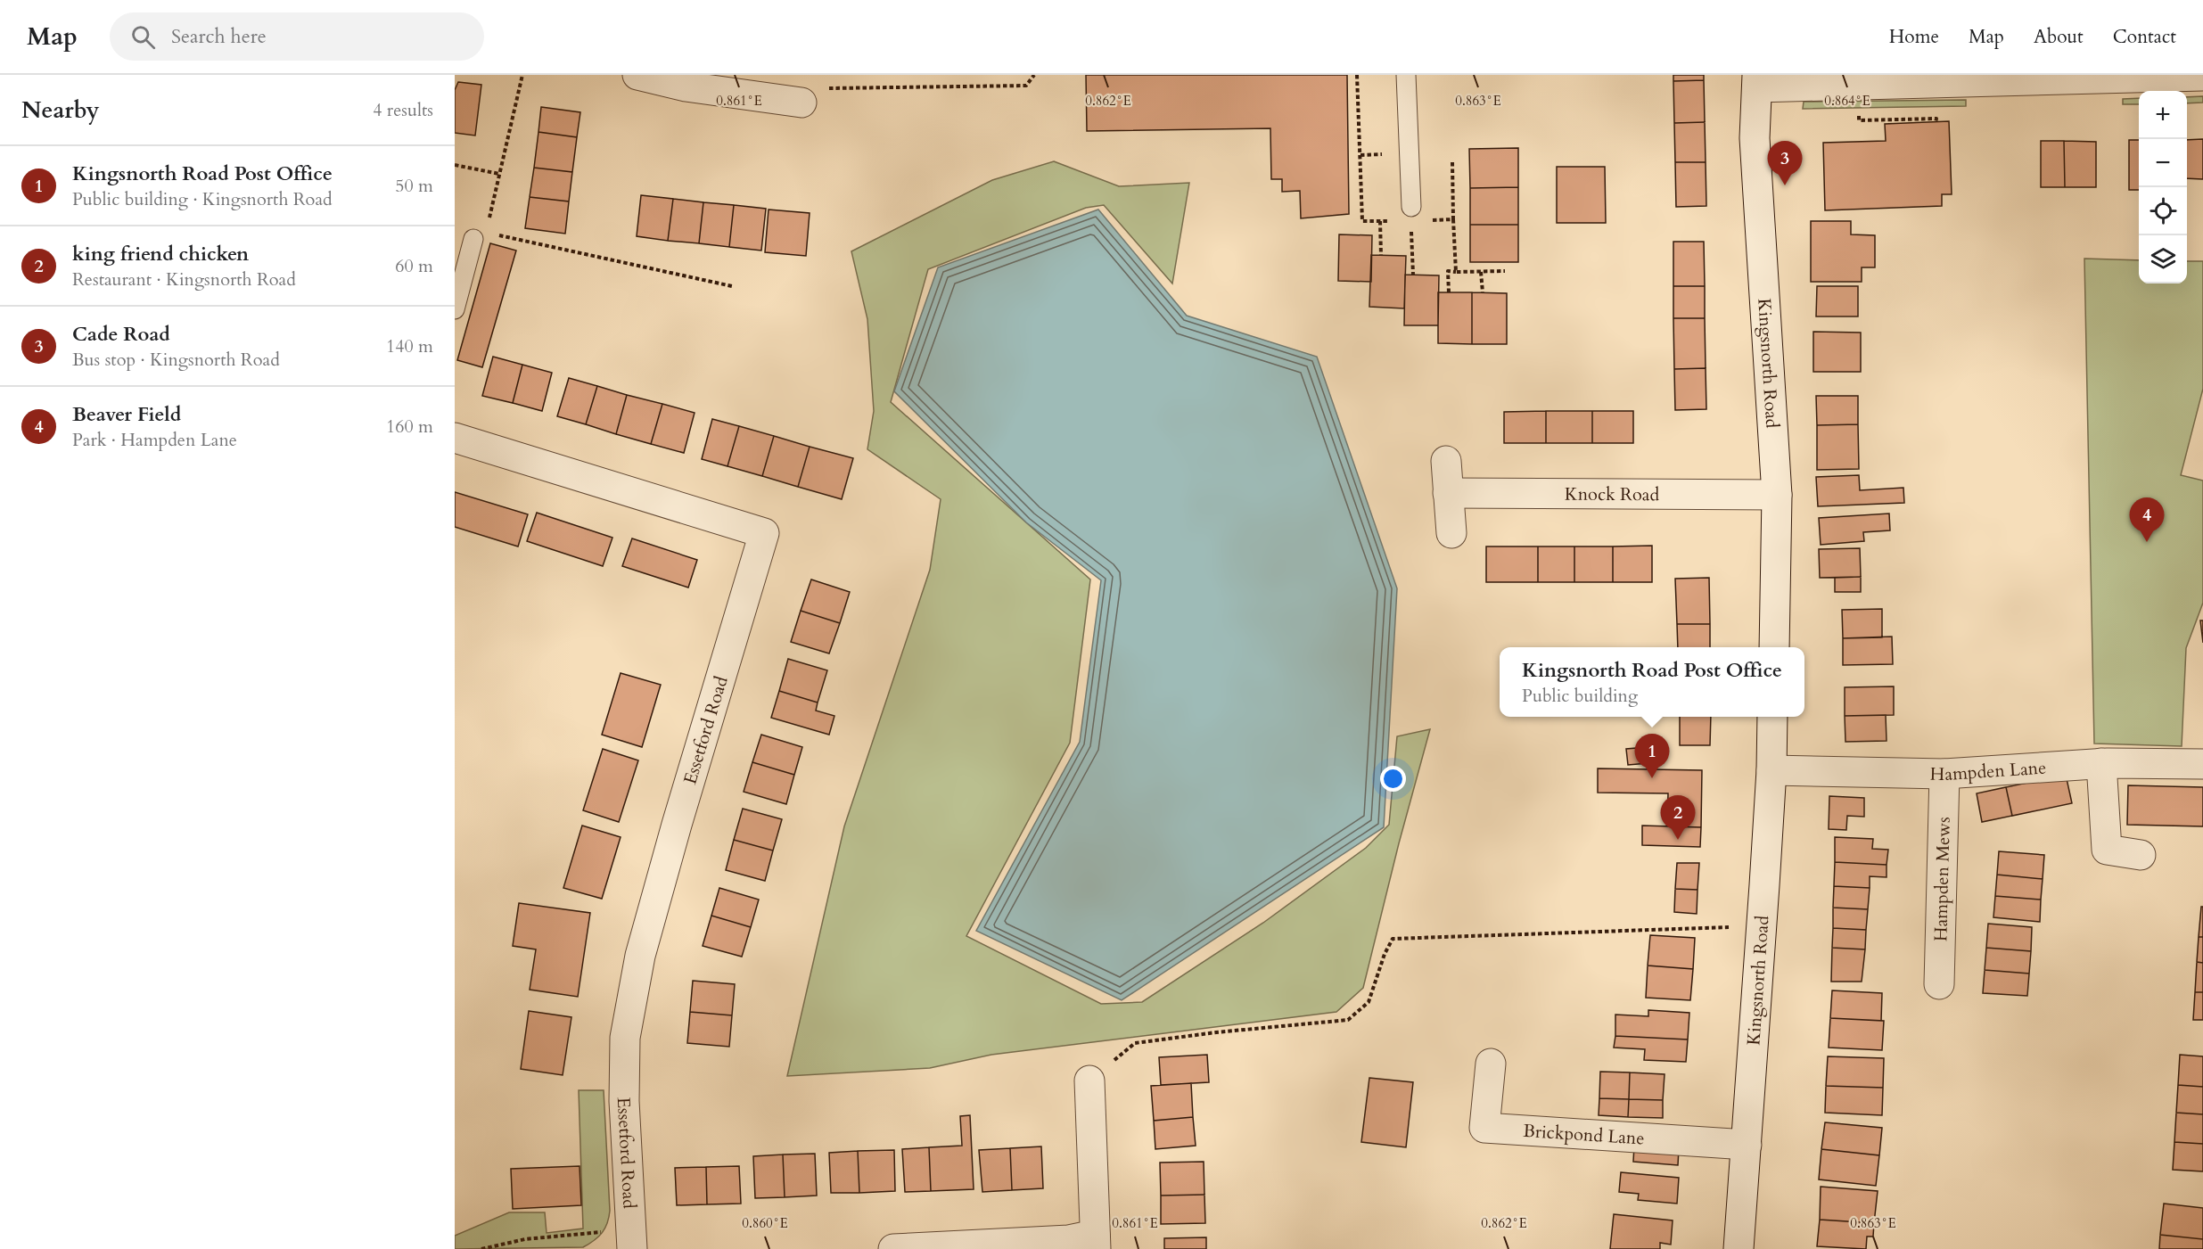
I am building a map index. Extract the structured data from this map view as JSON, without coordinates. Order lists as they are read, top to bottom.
{
  "streets": {
    "street": [
      "Kingsnorth Road",
      "Knock Road",
      "Essetford Road",
      "Hampden Lane",
      "Hampden Mews",
      "Brickpond Lane"
    ]
  },
  "crossings": [
    ["Kingsnorth Road", "Knock Road"],
    ["Kingsnorth Road", "Hampden Lane"],
    ["Kingsnorth Road", "Brickpond Lane"],
    ["Hampden Lane", "Hampden Mews"]
  ],
  "page": {
    "header": "Map",
    "search": "Search here",
    "nav": [
      "Home",
      "Map",
      "About",
      "Contact"
    ],
    "heading": ["Nearby", "4 results"],
    "map_buttons": ["+", "−"],
    "pins": [
      "3",
      "4",
      "1",
      "2"
    ],
    "list": [
      {
        "mark": "1",
        "name": "Kingsnorth Road Post Office",
        "note": "Public building · Kingsnorth Road",
        "value": "50 m"
      },
      {
        "mark": "2",
        "name": "king friend chicken",
        "note": "Restaurant · Kingsnorth Road",
        "value": "60 m"
      },
      {
        "mark": "3",
        "name": "Cade Road",
        "note": "Bus stop · Kingsnorth Road",
        "value": "140 m"
      },
      {
        "mark": "4",
        "name": "Beaver Field",
        "note": "Park · Hampden Lane",
        "value": "160 m"
      }
    ],
    "popup": ["Kingsnorth Road Post Office", "Public building"]
  },
  "coordinates": [
    "0.864°E",
    "0.861°E",
    "0.862°E",
    "0.863°E",
    "0.860°E"
  ]
}
